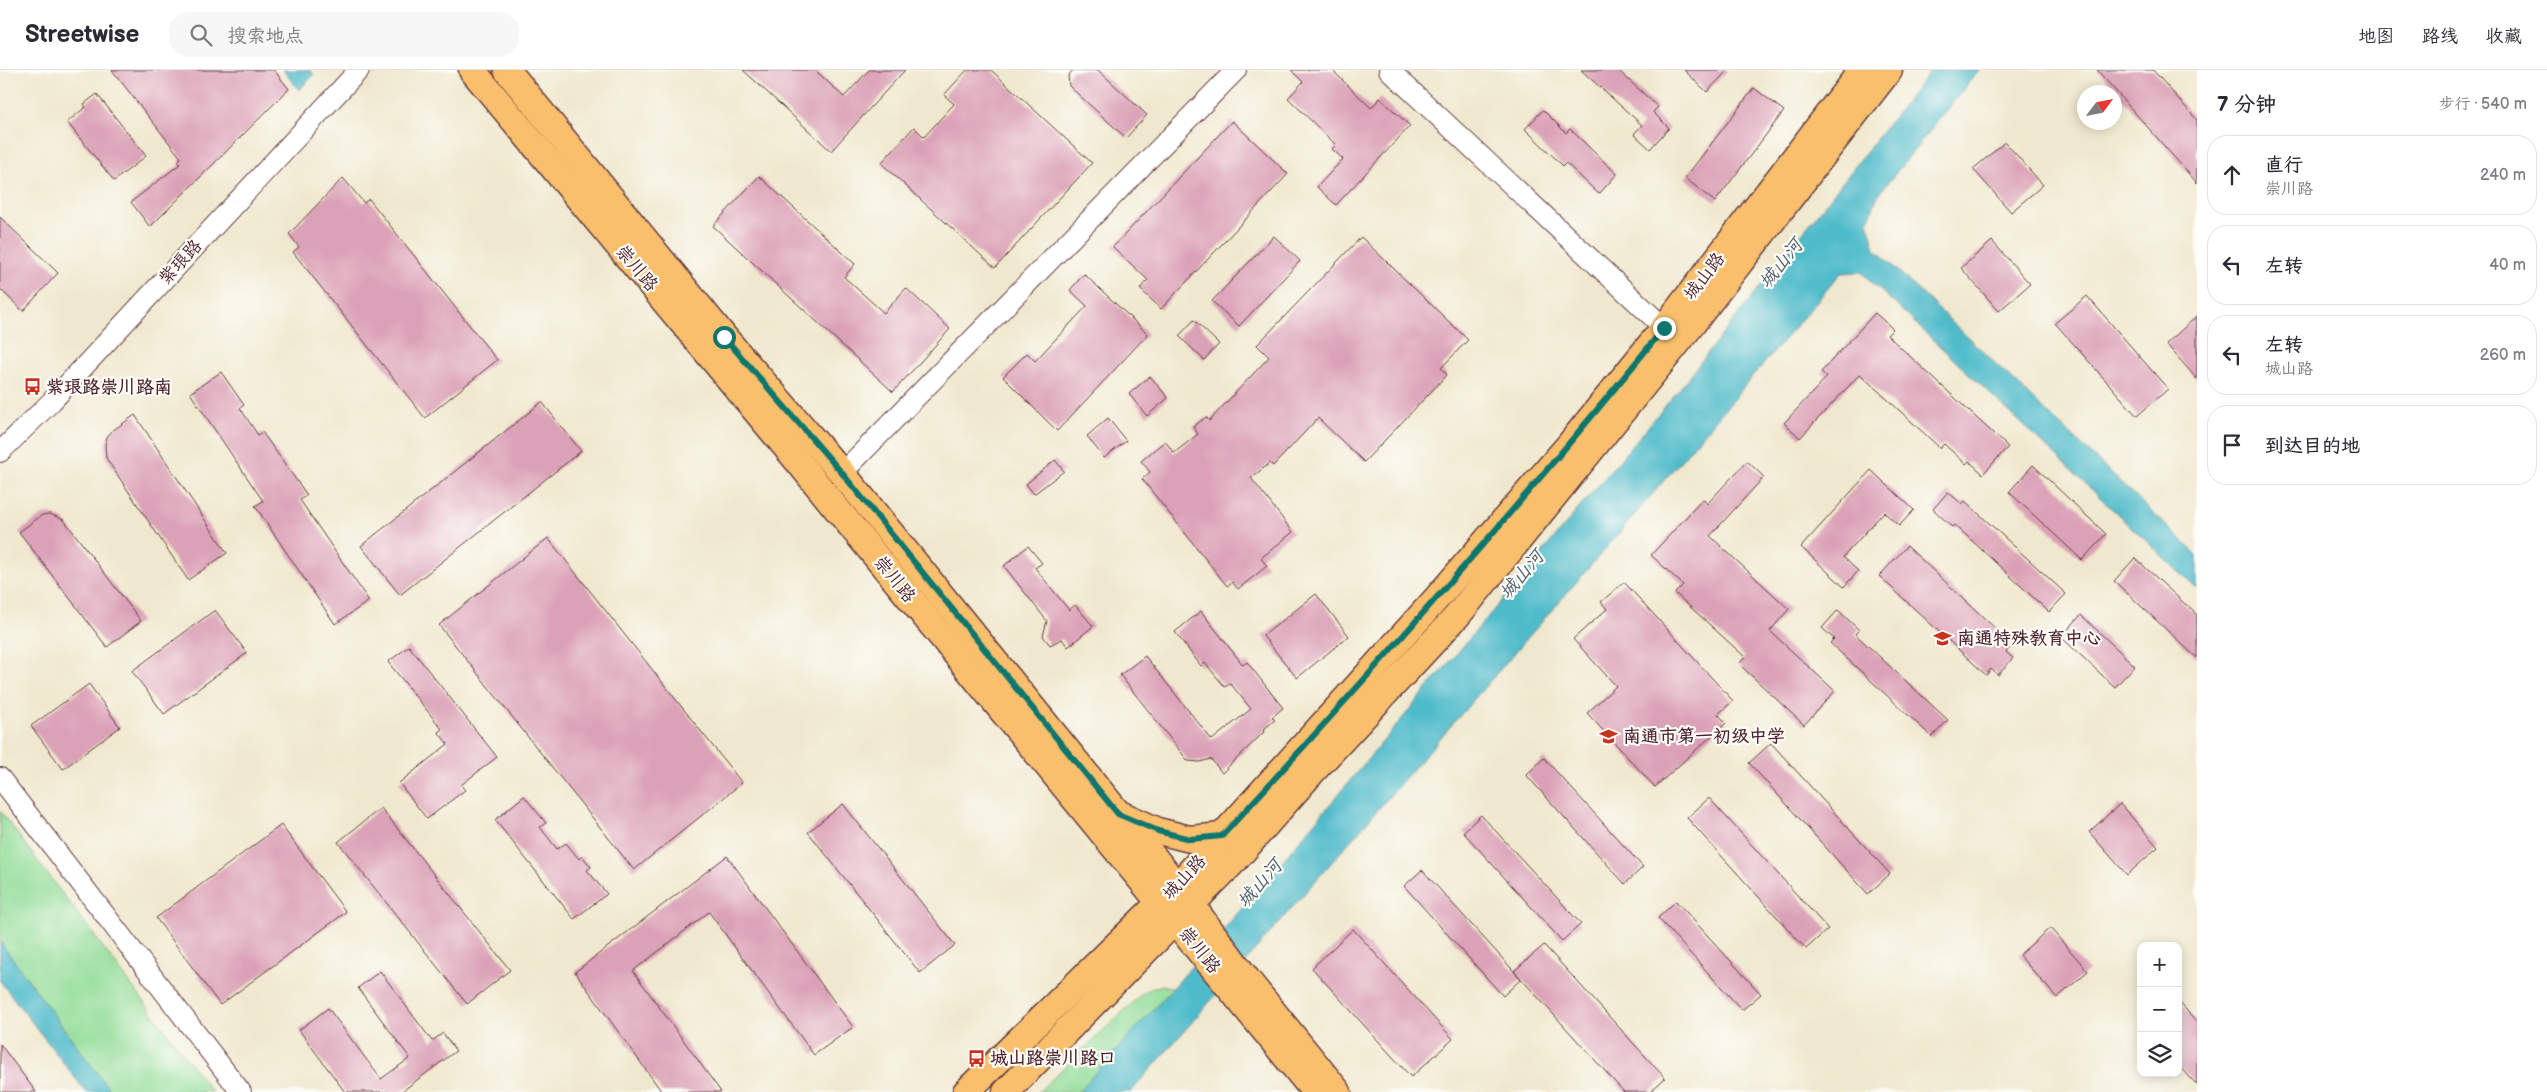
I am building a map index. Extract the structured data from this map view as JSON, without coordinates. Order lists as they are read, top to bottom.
{
  "streets": {
    "main road": ["崇川路", "城山路"],
    "street": ["紫琅路"]
  },
  "crossings": [
    ["崇川路", "城山路"]
  ],
  "water": ["城山河"],
  "places": {
    "bus stop": ["紫琅路崇川路南", "城山路崇川路口"],
    "school or university": ["南通特殊教育中心", "南通市第一初级中学"]
  },
  "north": "top right",
  "page": {
    "header": "Streetwise",
    "search": "搜索地点",
    "nav": ["地图", "路线", "收藏"],
    "heading": ["7 分钟", "步行 · 540 m"],
    "list": [
      ["直行", "崇川路", "240 m"],
      ["左转", "40 m"],
      ["左转", "城山路", "260 m"],
      "到达目的地"
    ],
    "map_buttons": ["+", "−"]
  }
}
